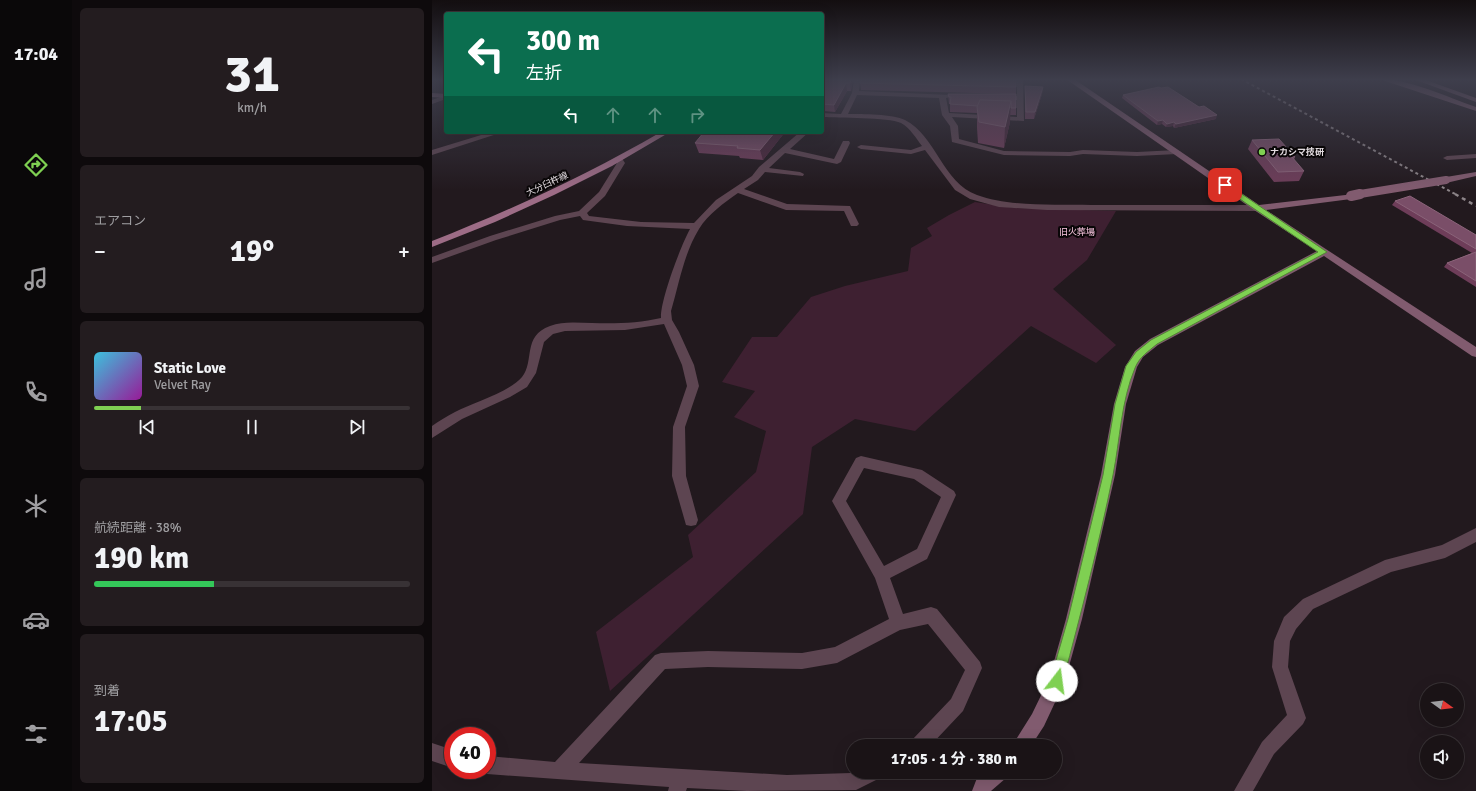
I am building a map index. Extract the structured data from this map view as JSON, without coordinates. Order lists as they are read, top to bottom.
{
  "streets": {
    "main road": ["大分臼杵線"]
  },
  "parks": ["旧火葬場"],
  "places": ["ナカシマ技研"],
  "north": "right",
  "page": {
    "tabs": "17:04",
    "tile": [
      ["31", "km/h"],
      "エアコン",
      ["航続距離 · 38%", "190 km"],
      ["到着", "17:05"]
    ],
    "turn": ["300 m", "左折"],
    "heat": ["−", "19°", "+"],
    "song": ["Static Love", "Velvet Ray"],
    "limit": "40",
    "trip": "17:05 · 1 分 · 380 m"
  }
}
